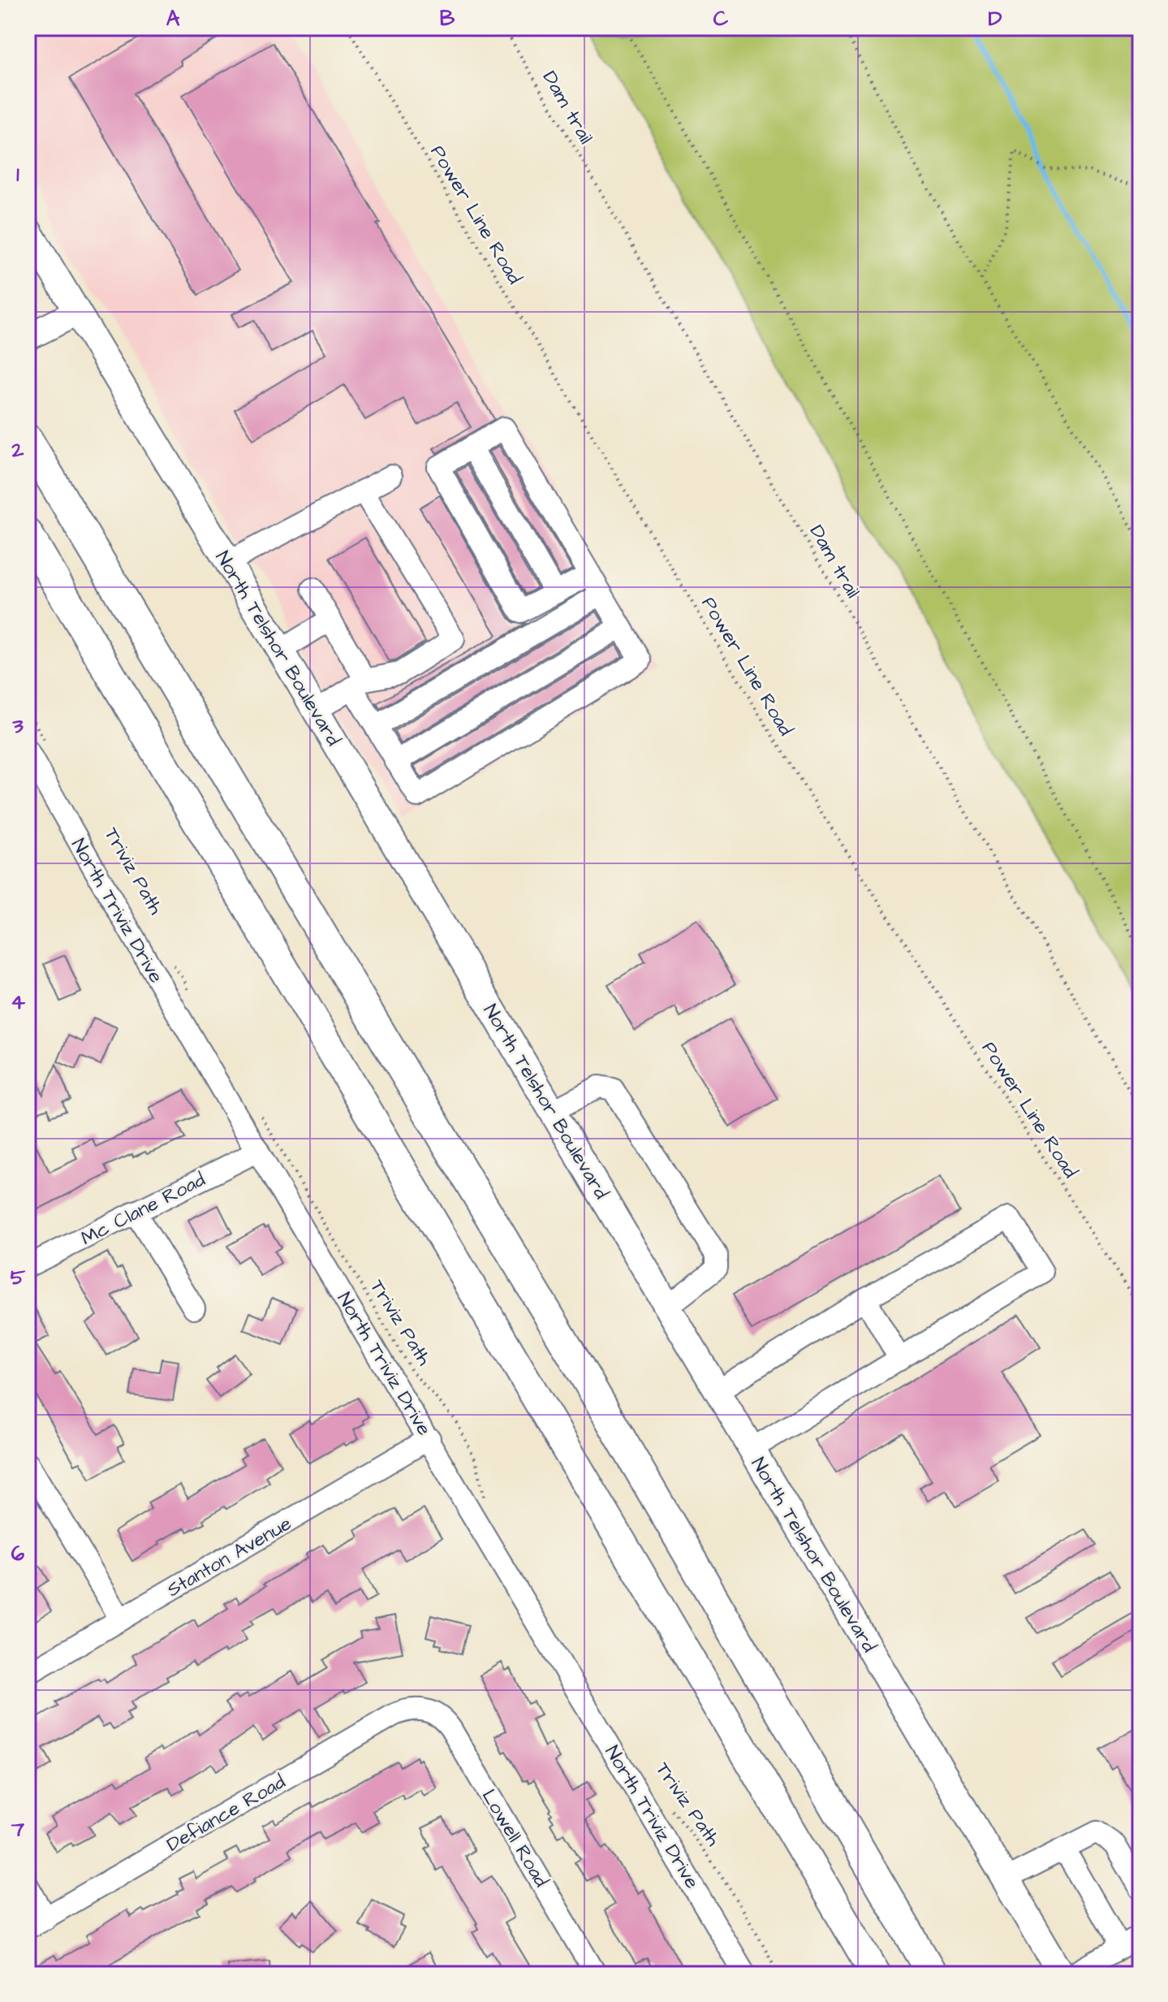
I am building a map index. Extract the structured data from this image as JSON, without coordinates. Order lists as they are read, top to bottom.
{
  "streets": {
    "main road": ["North Telshor Boulevard"],
    "street": [
      "North Triviz Drive",
      "Mc Clane Road",
      "Stanton Avenue",
      "Defiance Road",
      "Lowell Road"
    ],
    "path": ["Dam trail", "Power Line Road", "Triviz Path"]
  },
  "crossings": [
    ["North Triviz Drive", "Mc Clane Road"],
    ["North Triviz Drive", "Stanton Avenue"],
    ["Defiance Road", "Lowell Road"]
  ],
  "grid": {
    "columns": [
      "A",
      "B",
      "C",
      "D"
    ],
    "rows": [
      "1",
      "2",
      "3",
      "4",
      "5",
      "6",
      "7"
    ]
  }
}
